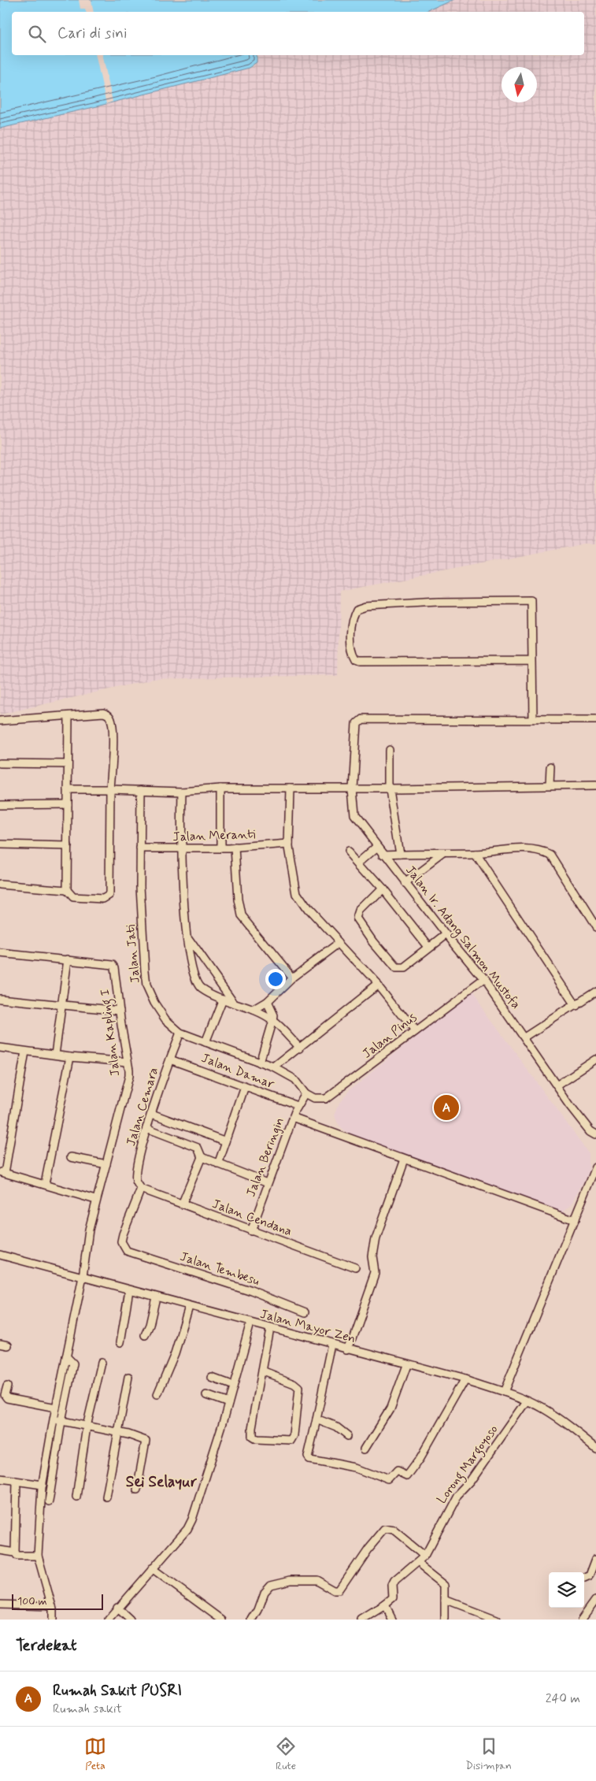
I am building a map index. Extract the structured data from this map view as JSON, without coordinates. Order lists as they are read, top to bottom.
{
  "streets": {
    "street": [
      "Jalan Meranti",
      "Jalan Ir. Adang Salmon Mustofa",
      "Jalan Jati",
      "Jalan Kapling I",
      "Jalan Pinus",
      "Jalan Damar",
      "Jalan Cemara",
      "Jalan Beringin",
      "Jalan Cendana",
      "Jalan Tembesu",
      "Jalan Mayor Zen",
      "Lorong Margoyoso"
    ]
  },
  "crossings": [
    ["Jalan Meranti", "Jalan Jati"],
    ["Jalan Ir. Adang Salmon Mustofa", "Jalan Pinus"],
    ["Jalan Jati", "Jalan Pinus"],
    ["Jalan Jati", "Jalan Cemara"],
    ["Jalan Jati", "Jalan Beringin"],
    ["Jalan Kapling I", "Jalan Mayor Zen"],
    ["Jalan Pinus", "Jalan Beringin"],
    ["Jalan Damar", "Jalan Cemara"],
    ["Jalan Damar", "Jalan Beringin"],
    ["Jalan Cemara", "Jalan Cendana"],
    ["Jalan Cemara", "Jalan Tembesu"],
    ["Jalan Beringin", "Jalan Cendana"],
    ["Jalan Cendana", "Jalan Tembesu"],
    ["Jalan Mayor Zen", "Lorong Margoyoso"]
  ],
  "districts": ["Sei Selayur"],
  "scale_bar": "100 m",
  "north": "bottom",
  "page": {
    "search": "Cari di sini",
    "pins": "A",
    "scale": "100 m",
    "heading": "Terdekat",
    "list": [
      {
        "mark": "A",
        "name": "Rumah Sakit PUSRI",
        "note": "Rumah sakit",
        "value": "240 m"
      }
    ],
    "nav": ["Peta", "Rute", "Disimpan"]
  }
}
